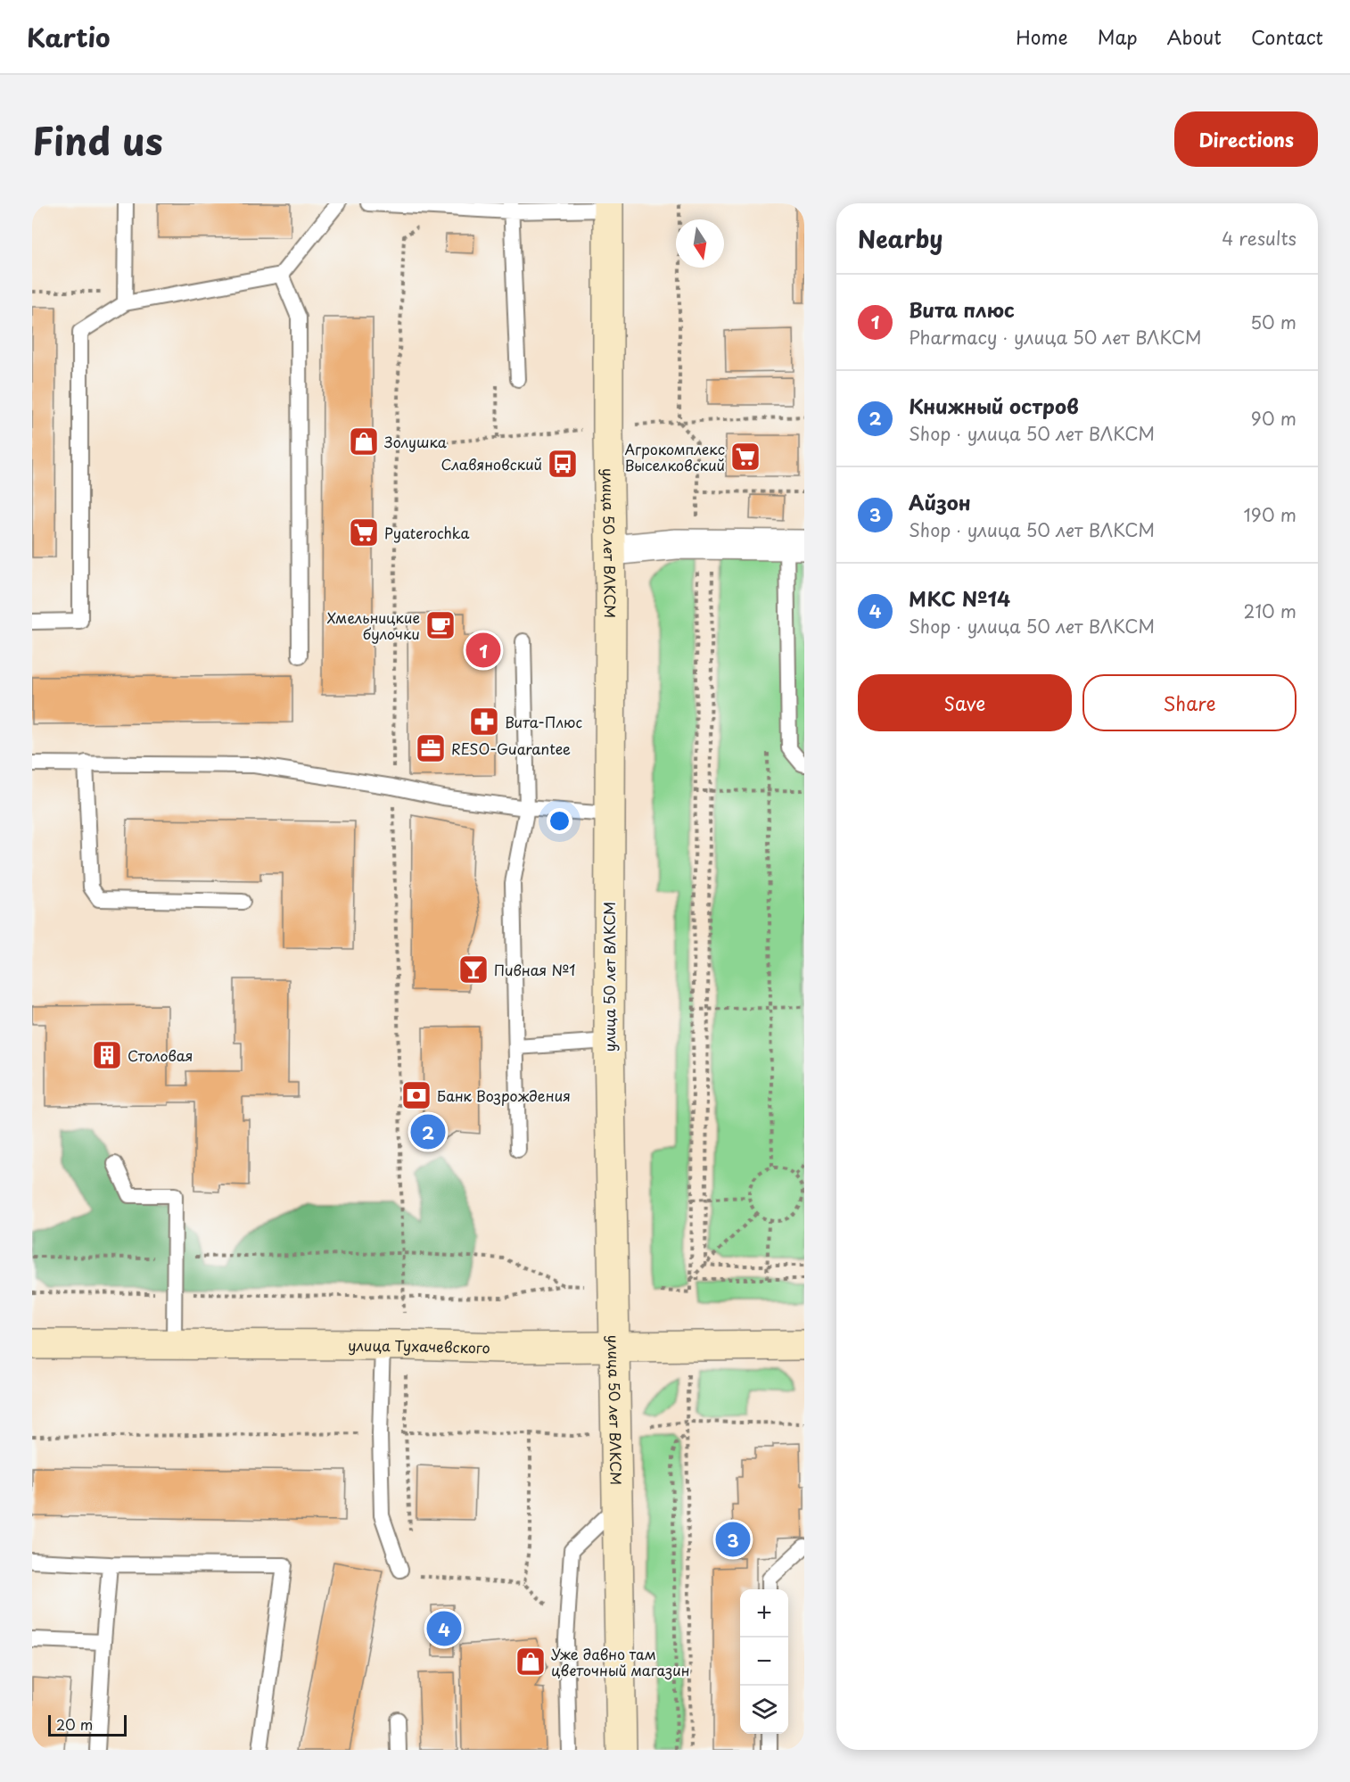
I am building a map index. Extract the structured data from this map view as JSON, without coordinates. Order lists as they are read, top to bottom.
{
  "streets": {
    "street": ["улица 50 лет ВЛКСМ", "улица Тухачевского"]
  },
  "crossings": [
    ["улица 50 лет ВЛКСМ", "улица Тухачевского"]
  ],
  "places": {
    "shop": ["Золушка", "Уже давно там цветочный магазин"],
    "supermarket": ["Агрокомплекс Выселковский", "Pyaterochka"],
    "bus stop": ["Славяновский"],
    "cafe": ["Хмельницкие булочки"],
    "pharmacy": ["Вита-Плюс"],
    "office": ["RESO-Guarantee"],
    "bar": ["Пивная №1"],
    "building": ["Столовая"],
    "bank": ["Банк Возрождения"]
  },
  "scale_bar": "20 m",
  "north": "bottom",
  "page": {
    "header": "Kartio",
    "nav": [
      "Home",
      "Map",
      "About",
      "Contact"
    ],
    "title": "Find us",
    "buttons": [
      "Directions",
      ["Save", "Share"]
    ],
    "heading": ["Nearby", "4 results"],
    "list": [
      {
        "mark": "1",
        "name": "Вита плюс",
        "note": "Pharmacy · улица 50 лет ВЛКСМ",
        "value": "50 m"
      },
      {
        "mark": "2",
        "name": "Книжный остров",
        "note": "Shop · улица 50 лет ВЛКСМ",
        "value": "90 m"
      },
      {
        "mark": "3",
        "name": "Айзон",
        "note": "Shop · улица 50 лет ВЛКСМ",
        "value": "190 m"
      },
      {
        "mark": "4",
        "name": "МКС №14",
        "note": "Shop · улица 50 лет ВЛКСМ",
        "value": "210 m"
      }
    ],
    "pins": [
      "1",
      "2",
      "3",
      "4"
    ],
    "map_buttons": ["+", "−"],
    "scale": "20 m"
  }
}
